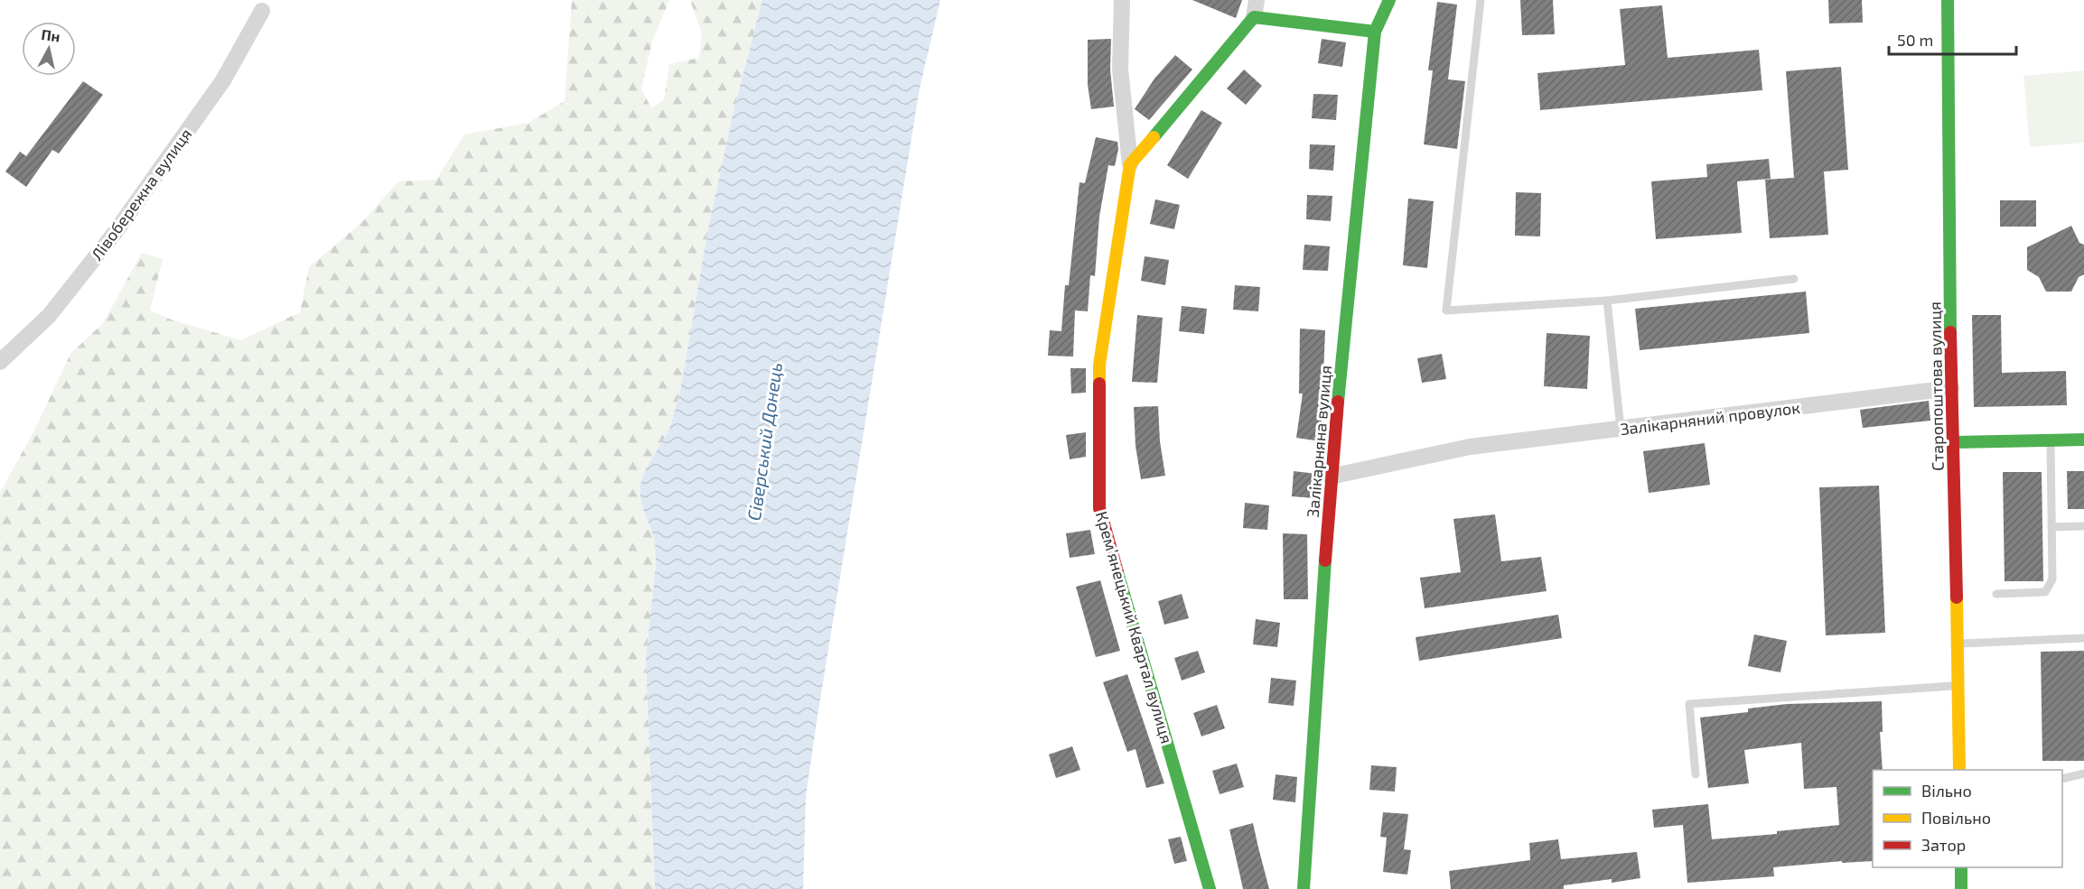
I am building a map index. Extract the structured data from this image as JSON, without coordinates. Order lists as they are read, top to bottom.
{
  "streets": {
    "main road": ["Старопоштова вулиця", "Залікарняна вулиця", "Крем’янецький Квартал вулиця"],
    "street": ["Лівобережна вулиця", "Залікарняний провулок"]
  },
  "crossings": [
    ["Старопоштова вулиця", "Залікарняний провулок"],
    ["Залікарняний провулок", "Залікарняна вулиця"]
  ],
  "water": ["Сіверський Донець"],
  "legend": ["Вільно", "Повільно", "Затор"],
  "scale_bar": "50 m",
  "north": "top"
}
